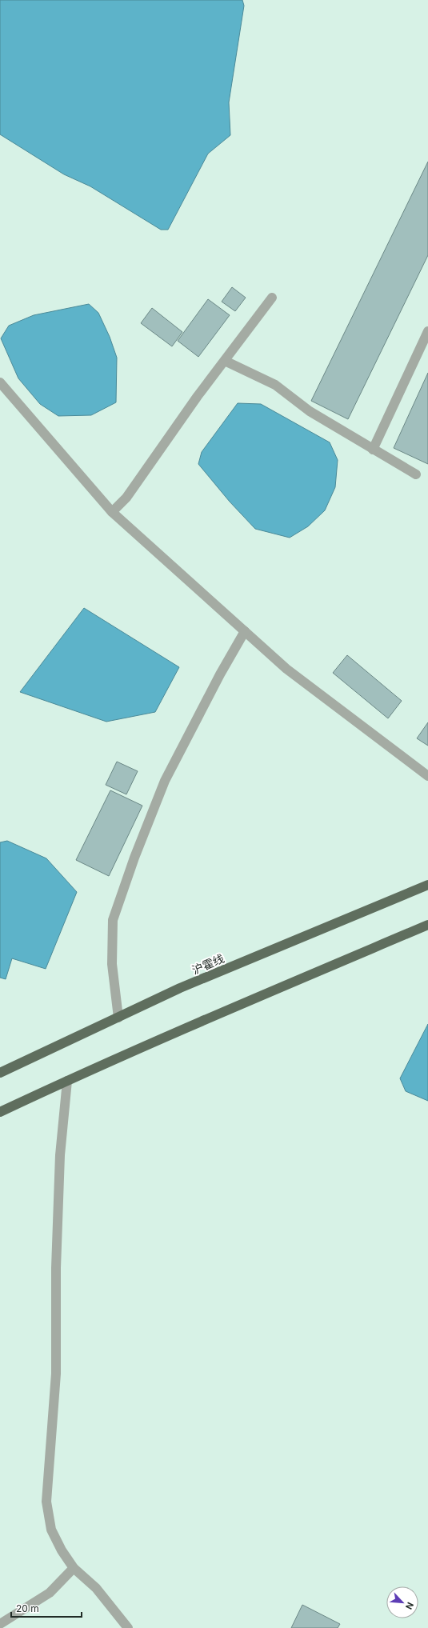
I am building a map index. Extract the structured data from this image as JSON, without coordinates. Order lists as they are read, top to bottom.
{
  "streets": {
    "highway": ["沪霍线"]
  },
  "scale_bar": "20 m",
  "north": "bottom right"
}
